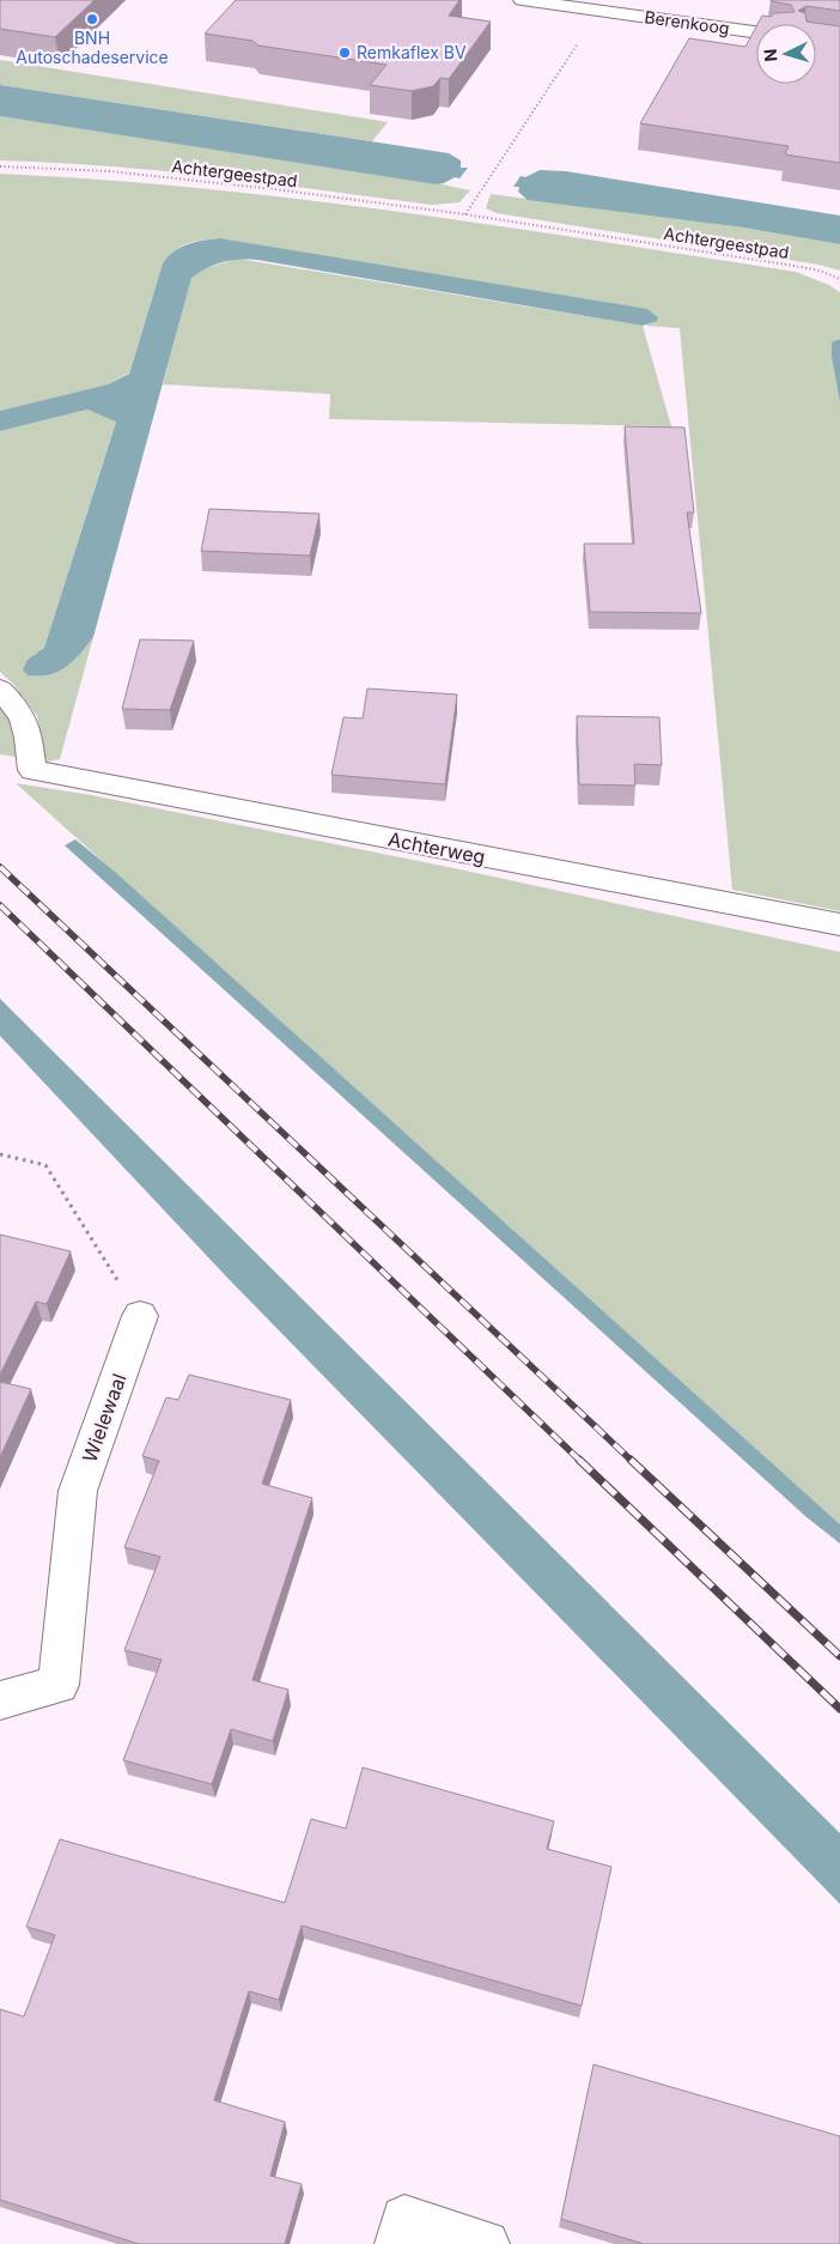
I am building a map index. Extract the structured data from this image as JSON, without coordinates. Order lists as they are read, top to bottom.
{
  "streets": {
    "street": ["Berenkoog", "Achterweg", "Wielewaal"],
    "path": ["Achtergeestpad"]
  },
  "places": ["BNH Autoschadeservice", "Remkaflex BV"],
  "north": "left"
}
